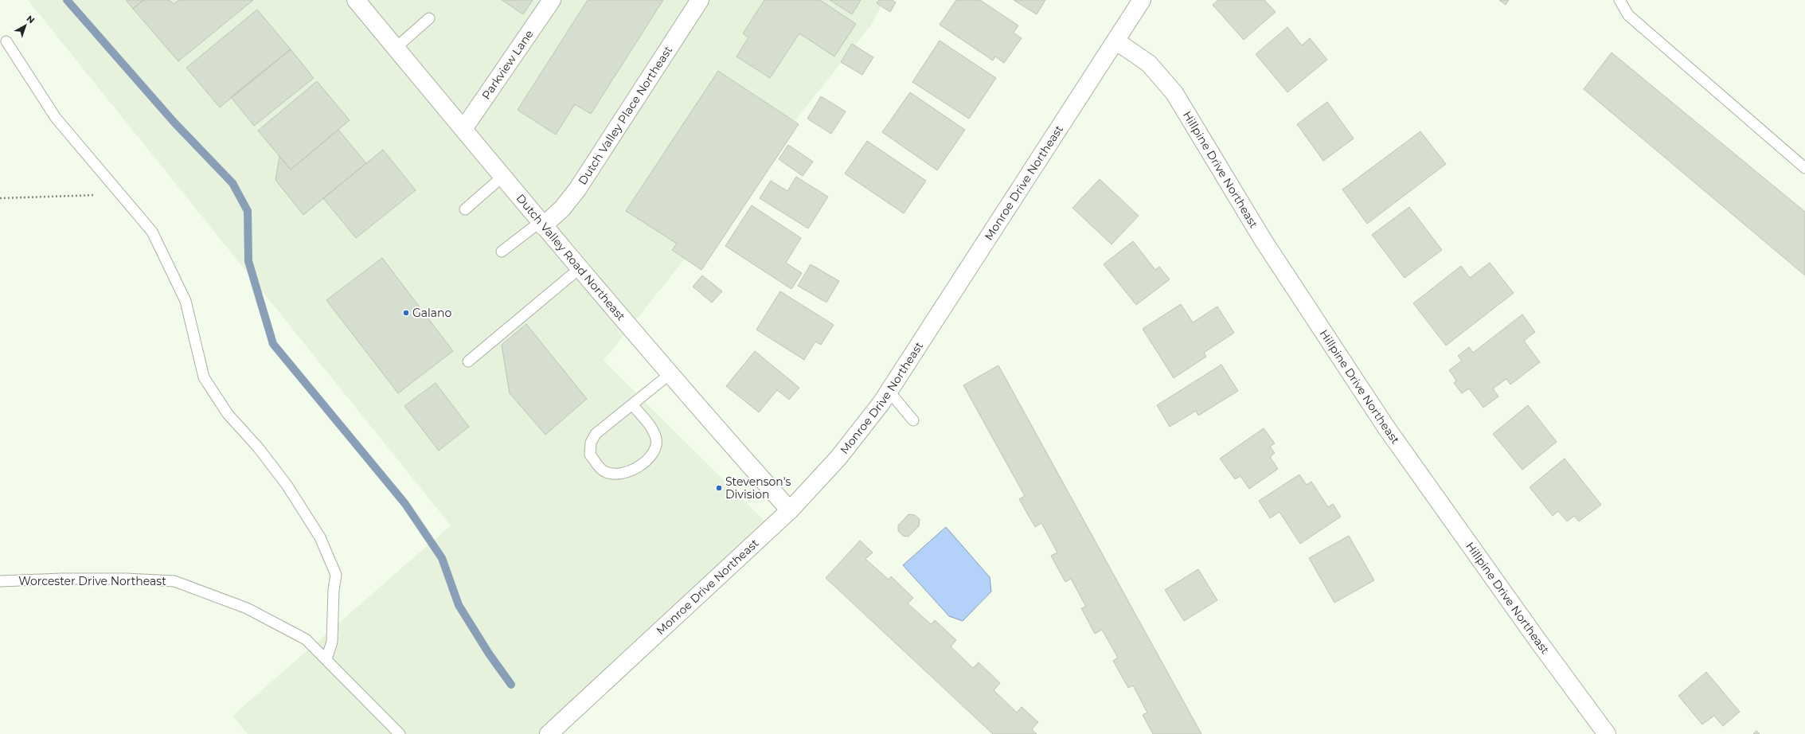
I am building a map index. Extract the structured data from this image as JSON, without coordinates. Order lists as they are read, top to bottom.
{
  "streets": {
    "street": [
      "Parkview Lane",
      "Dutch Valley Place Northeast",
      "Hillpine Drive Northeast",
      "Monroe Drive Northeast",
      "Dutch Valley Road Northeast"
    ],
    "lane": ["Worcester Drive Northeast"]
  },
  "crossings": [
    ["Parkview Lane", "Dutch Valley Road Northeast"],
    ["Dutch Valley Place Northeast", "Dutch Valley Road Northeast"],
    ["Hillpine Drive Northeast", "Monroe Drive Northeast"],
    ["Monroe Drive Northeast", "Dutch Valley Road Northeast"]
  ],
  "places": ["Galano", "Stevenson's Division"],
  "north": "top right"
}
